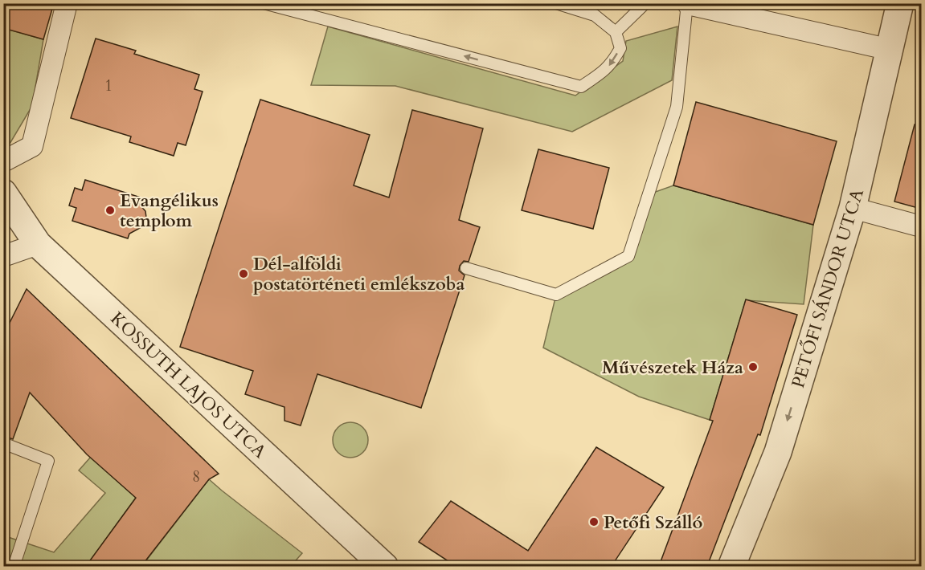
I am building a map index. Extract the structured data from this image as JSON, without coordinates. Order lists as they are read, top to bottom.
{
  "streets": {
    "street": ["PETŐFI SÁNDOR UTCA", "KOSSUTH LAJOS UTCA"]
  },
  "one_way": ["PETŐFI SÁNDOR UTCA"],
  "places": [
    "Evangélikus templom",
    "Dél-alföldi postatörténeti emlékszoba",
    "Művészetek Háza",
    "Petőfi Szálló"
  ],
  "house_numbers": ["1", "8"]
}
